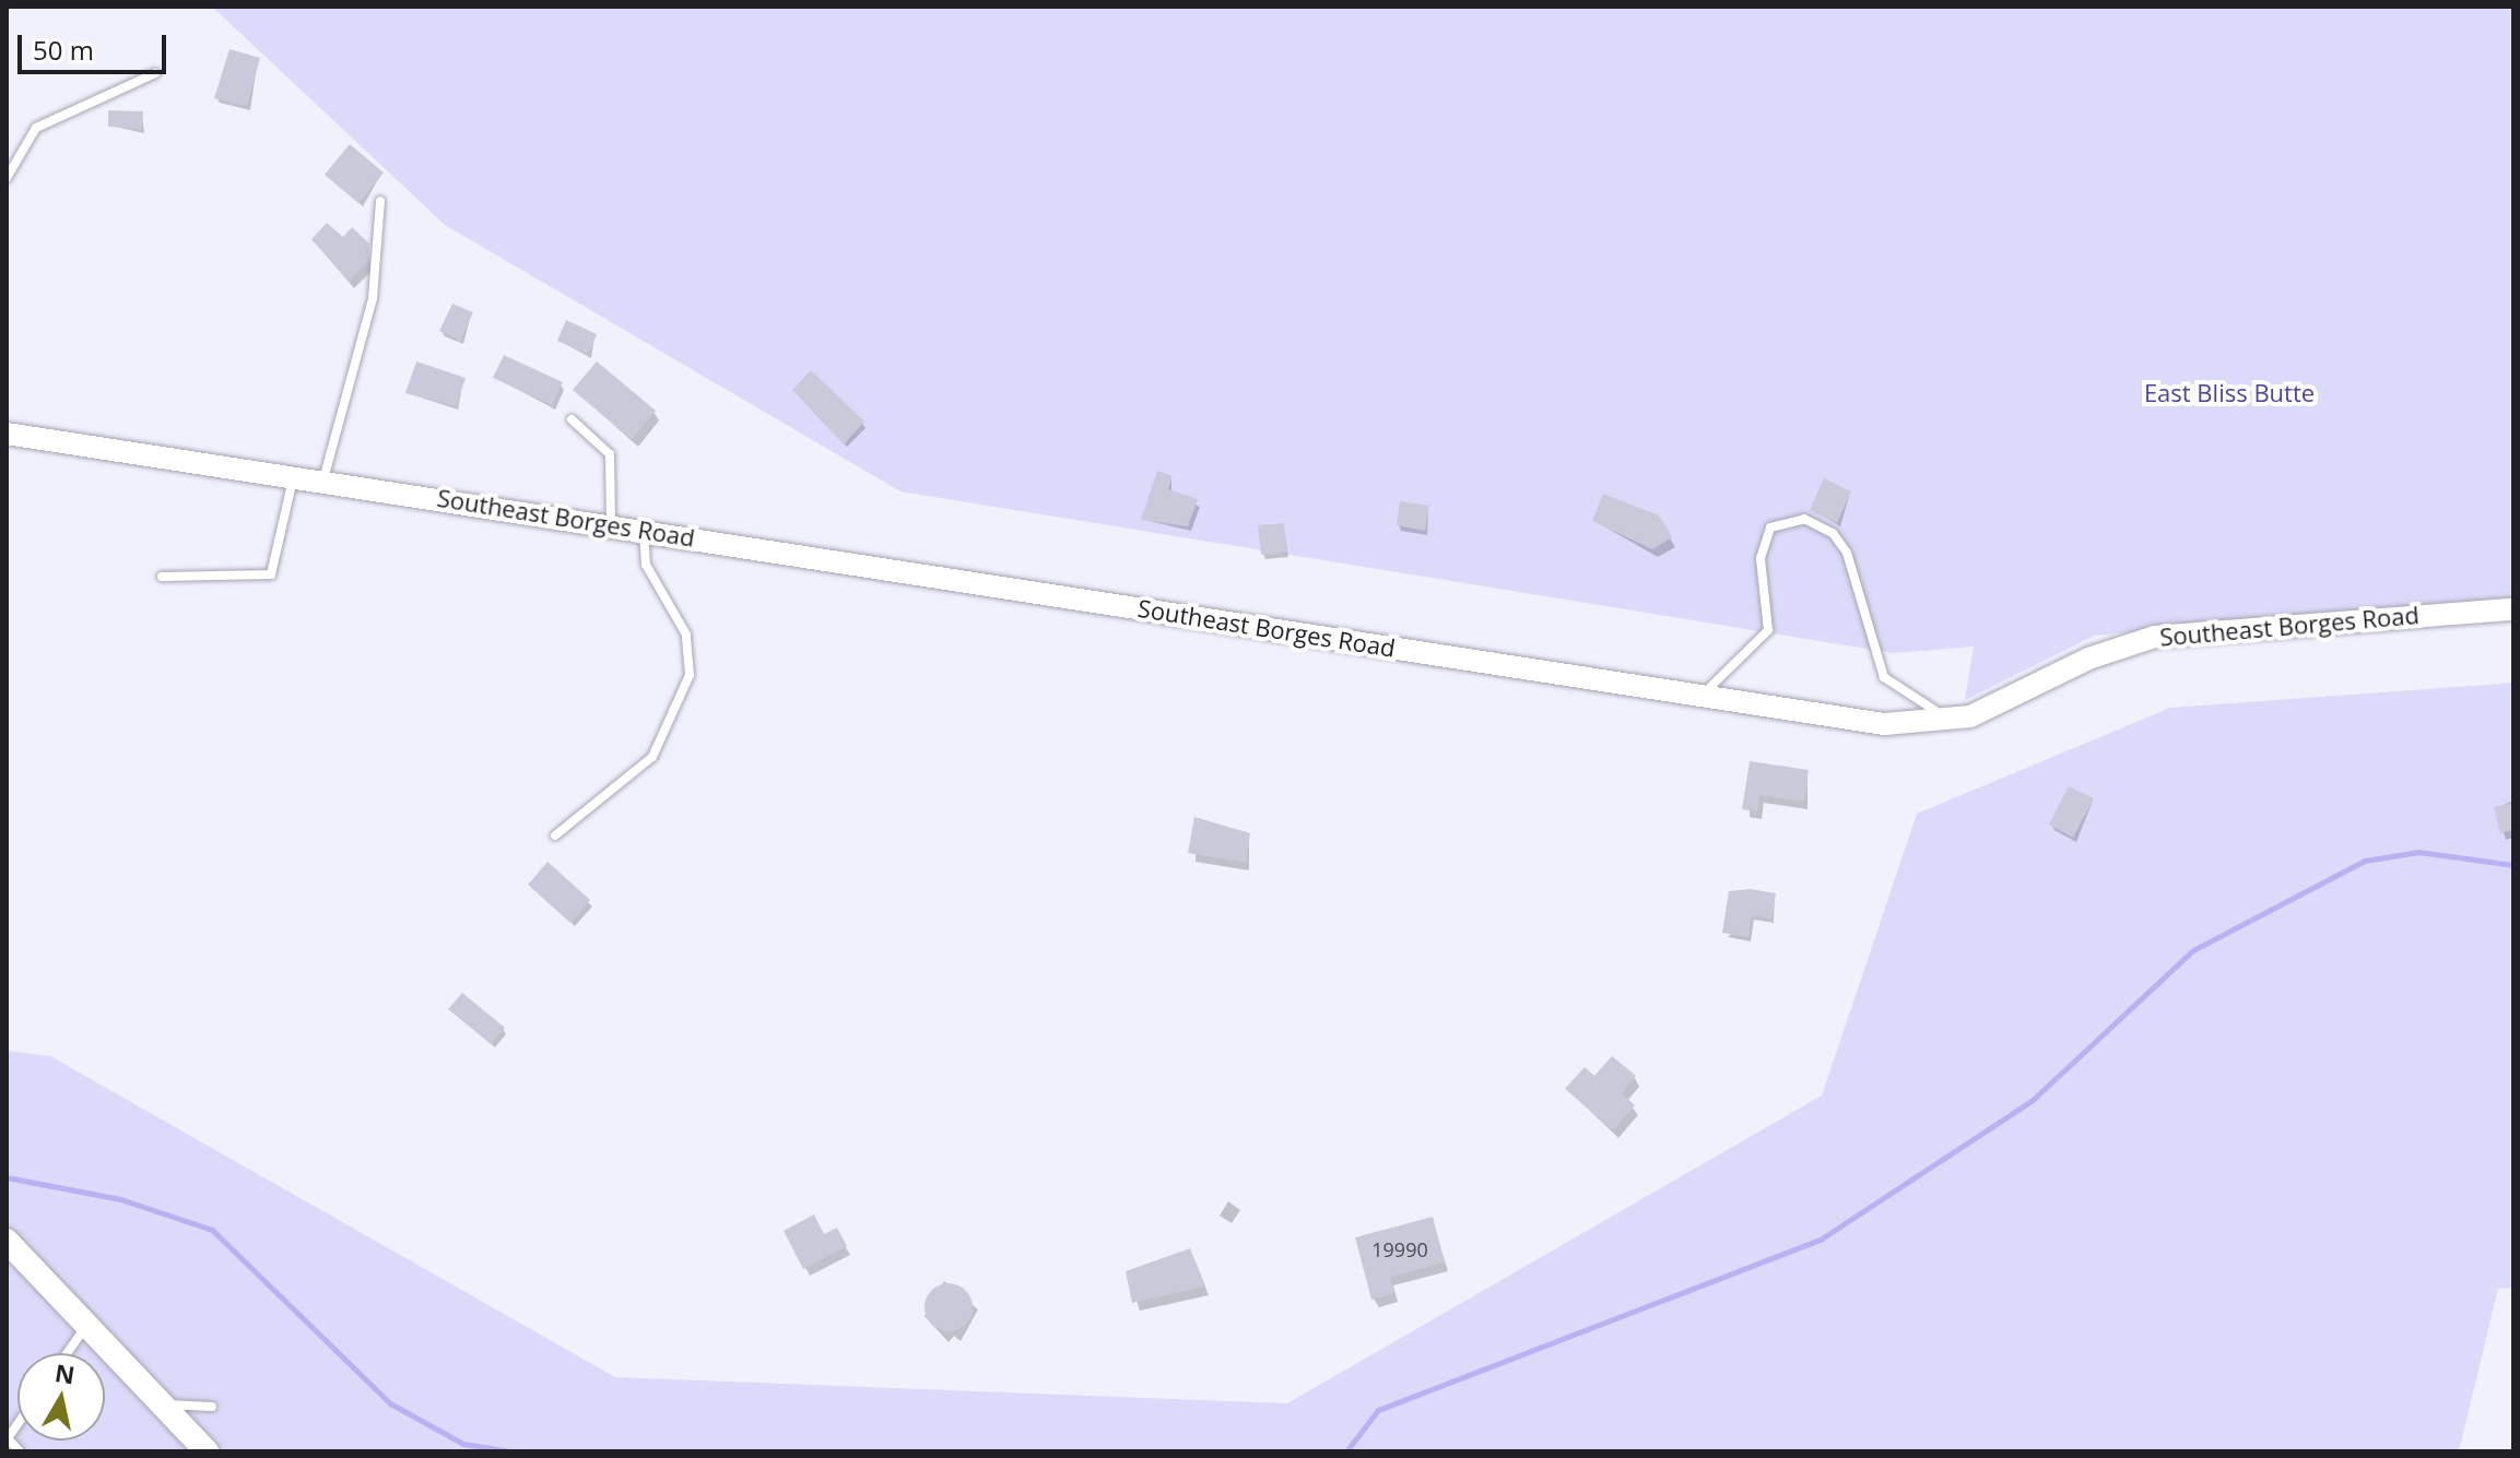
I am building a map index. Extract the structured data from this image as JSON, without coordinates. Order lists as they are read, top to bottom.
{
  "streets": {
    "street": ["Southeast Borges Road"]
  },
  "parks": ["East Bliss Butte"],
  "house_numbers": ["19990"],
  "scale_bar": "50 m",
  "north": "top"
}
